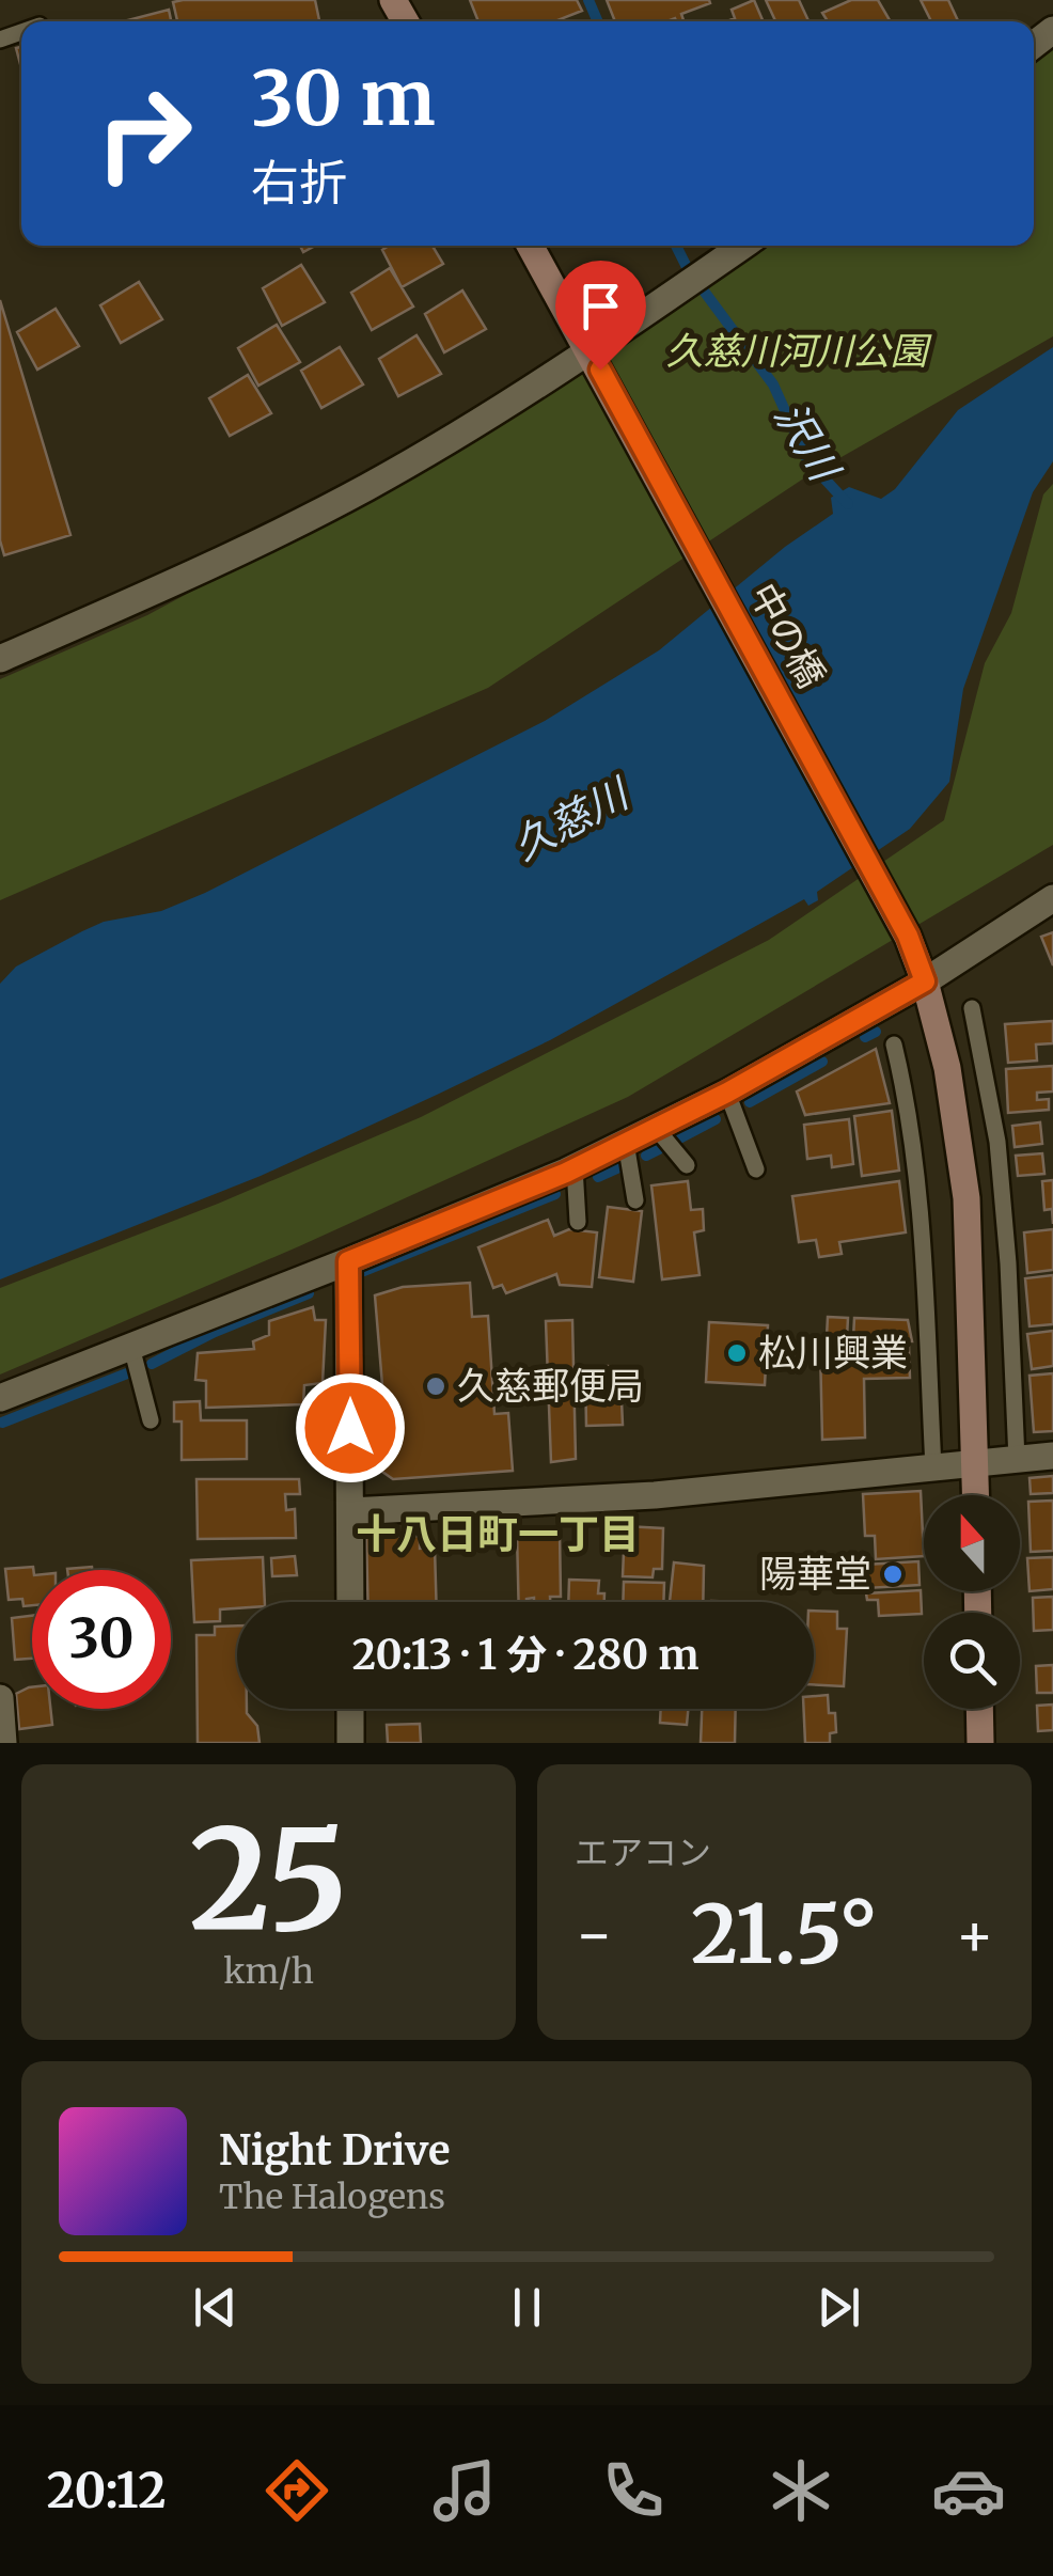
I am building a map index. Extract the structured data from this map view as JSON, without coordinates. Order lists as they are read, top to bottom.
{
  "streets": {
    "street": ["中の橋"]
  },
  "districts": ["十八日町一丁目"],
  "water": ["沢川", "久慈川"],
  "parks": ["久慈川河川公園"],
  "places": ["松川興業", "久慈郵便局", "陽華堂"],
  "north": "top",
  "page": {
    "turn": ["30 m", "右折"],
    "limit": "30",
    "trip": "20:13 · 1 分 · 280 m",
    "tile": [
      ["25", "km/h"],
      "エアコン"
    ],
    "heat": ["−", "21.5°", "+"],
    "song": ["Night Drive", "The Halogens"],
    "tabs": "20:12"
  }
}
